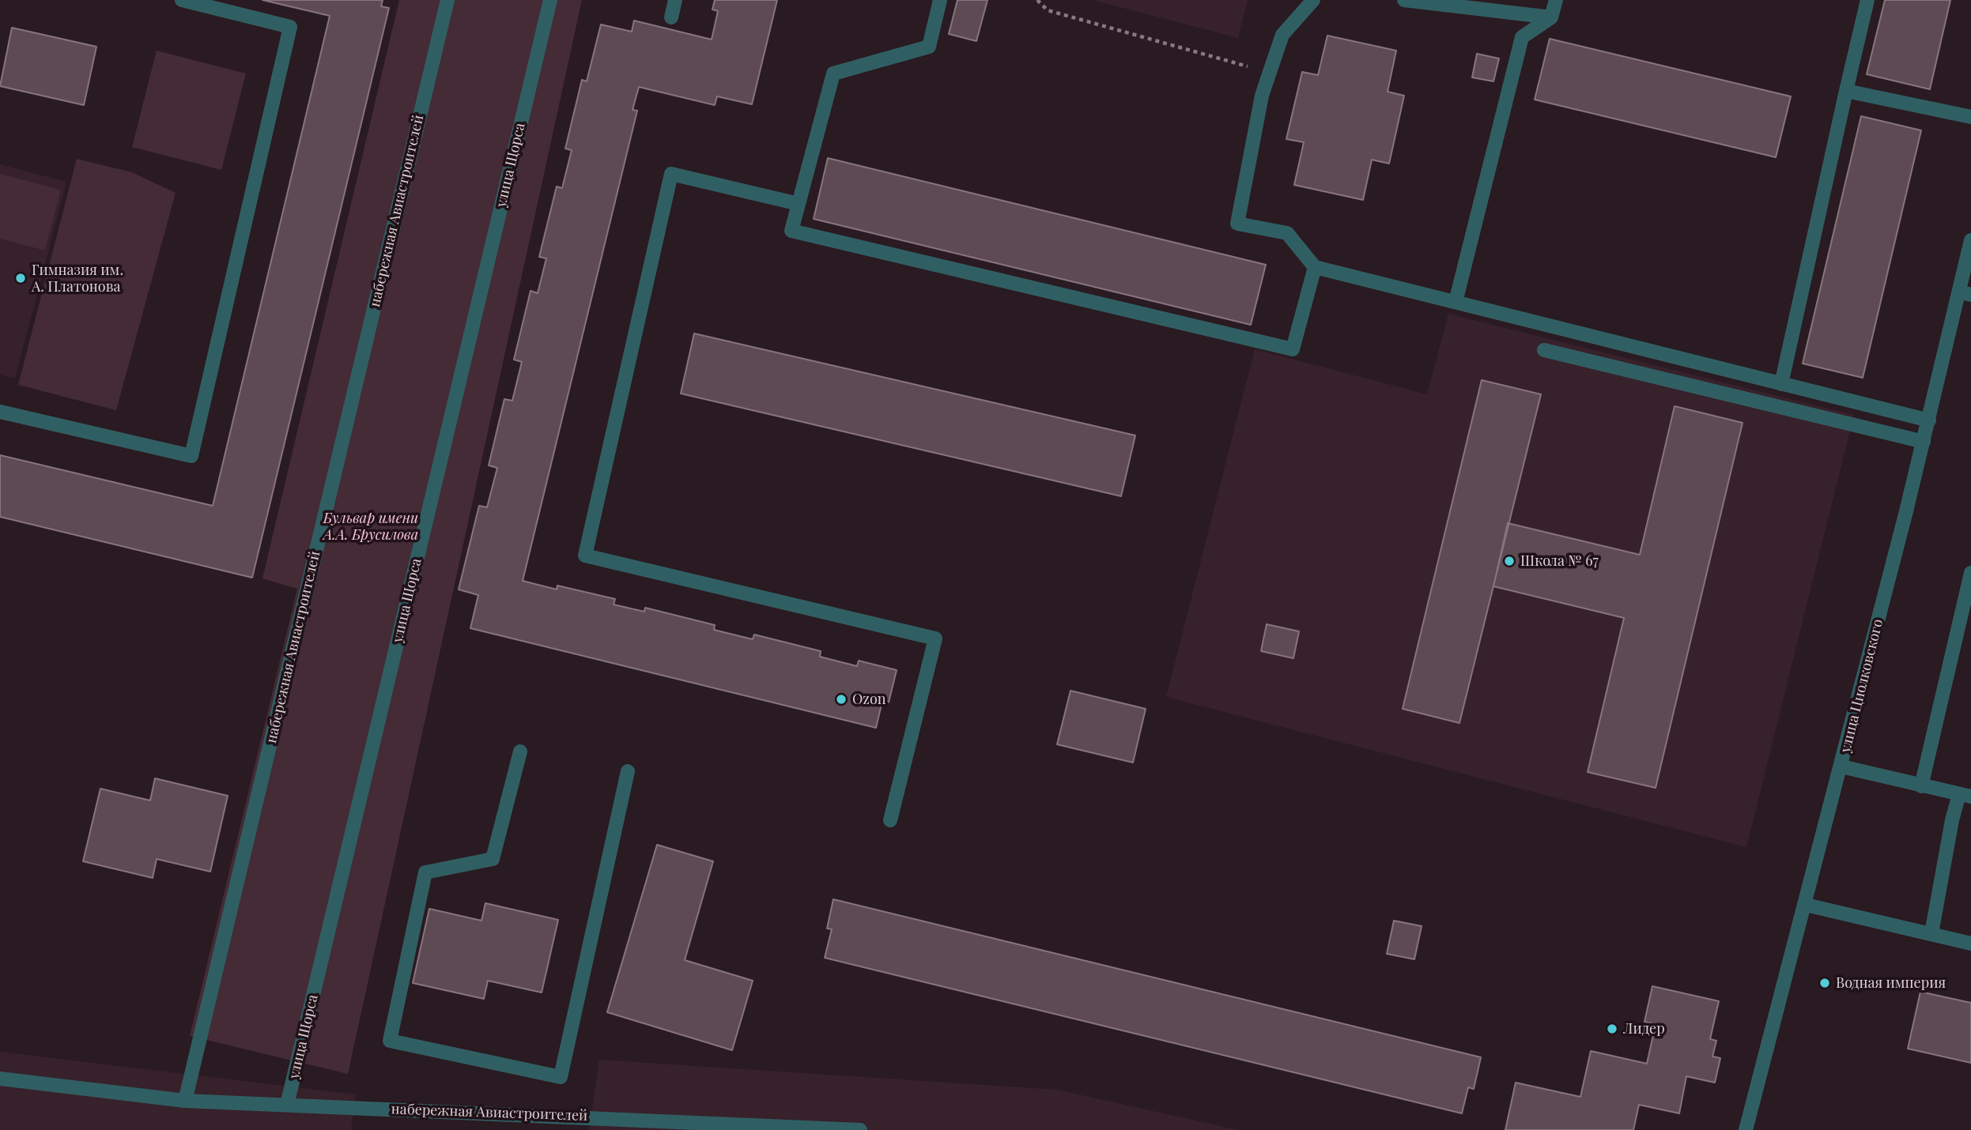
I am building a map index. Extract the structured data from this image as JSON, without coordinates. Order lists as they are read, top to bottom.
{
  "streets": {
    "street": ["улица Щорса", "набережная Авиастроителей", "улица Циолковского"]
  },
  "crossings": [
    ["улица Щорса", "набережная Авиастроителей"]
  ],
  "parks": ["Бульвар имени А.А. Брусилова"],
  "places": [
    "Гимназия им. А. Платонова",
    "Школа № 67",
    "Ozon",
    "Водная империя",
    "Лидер"
  ]
}
